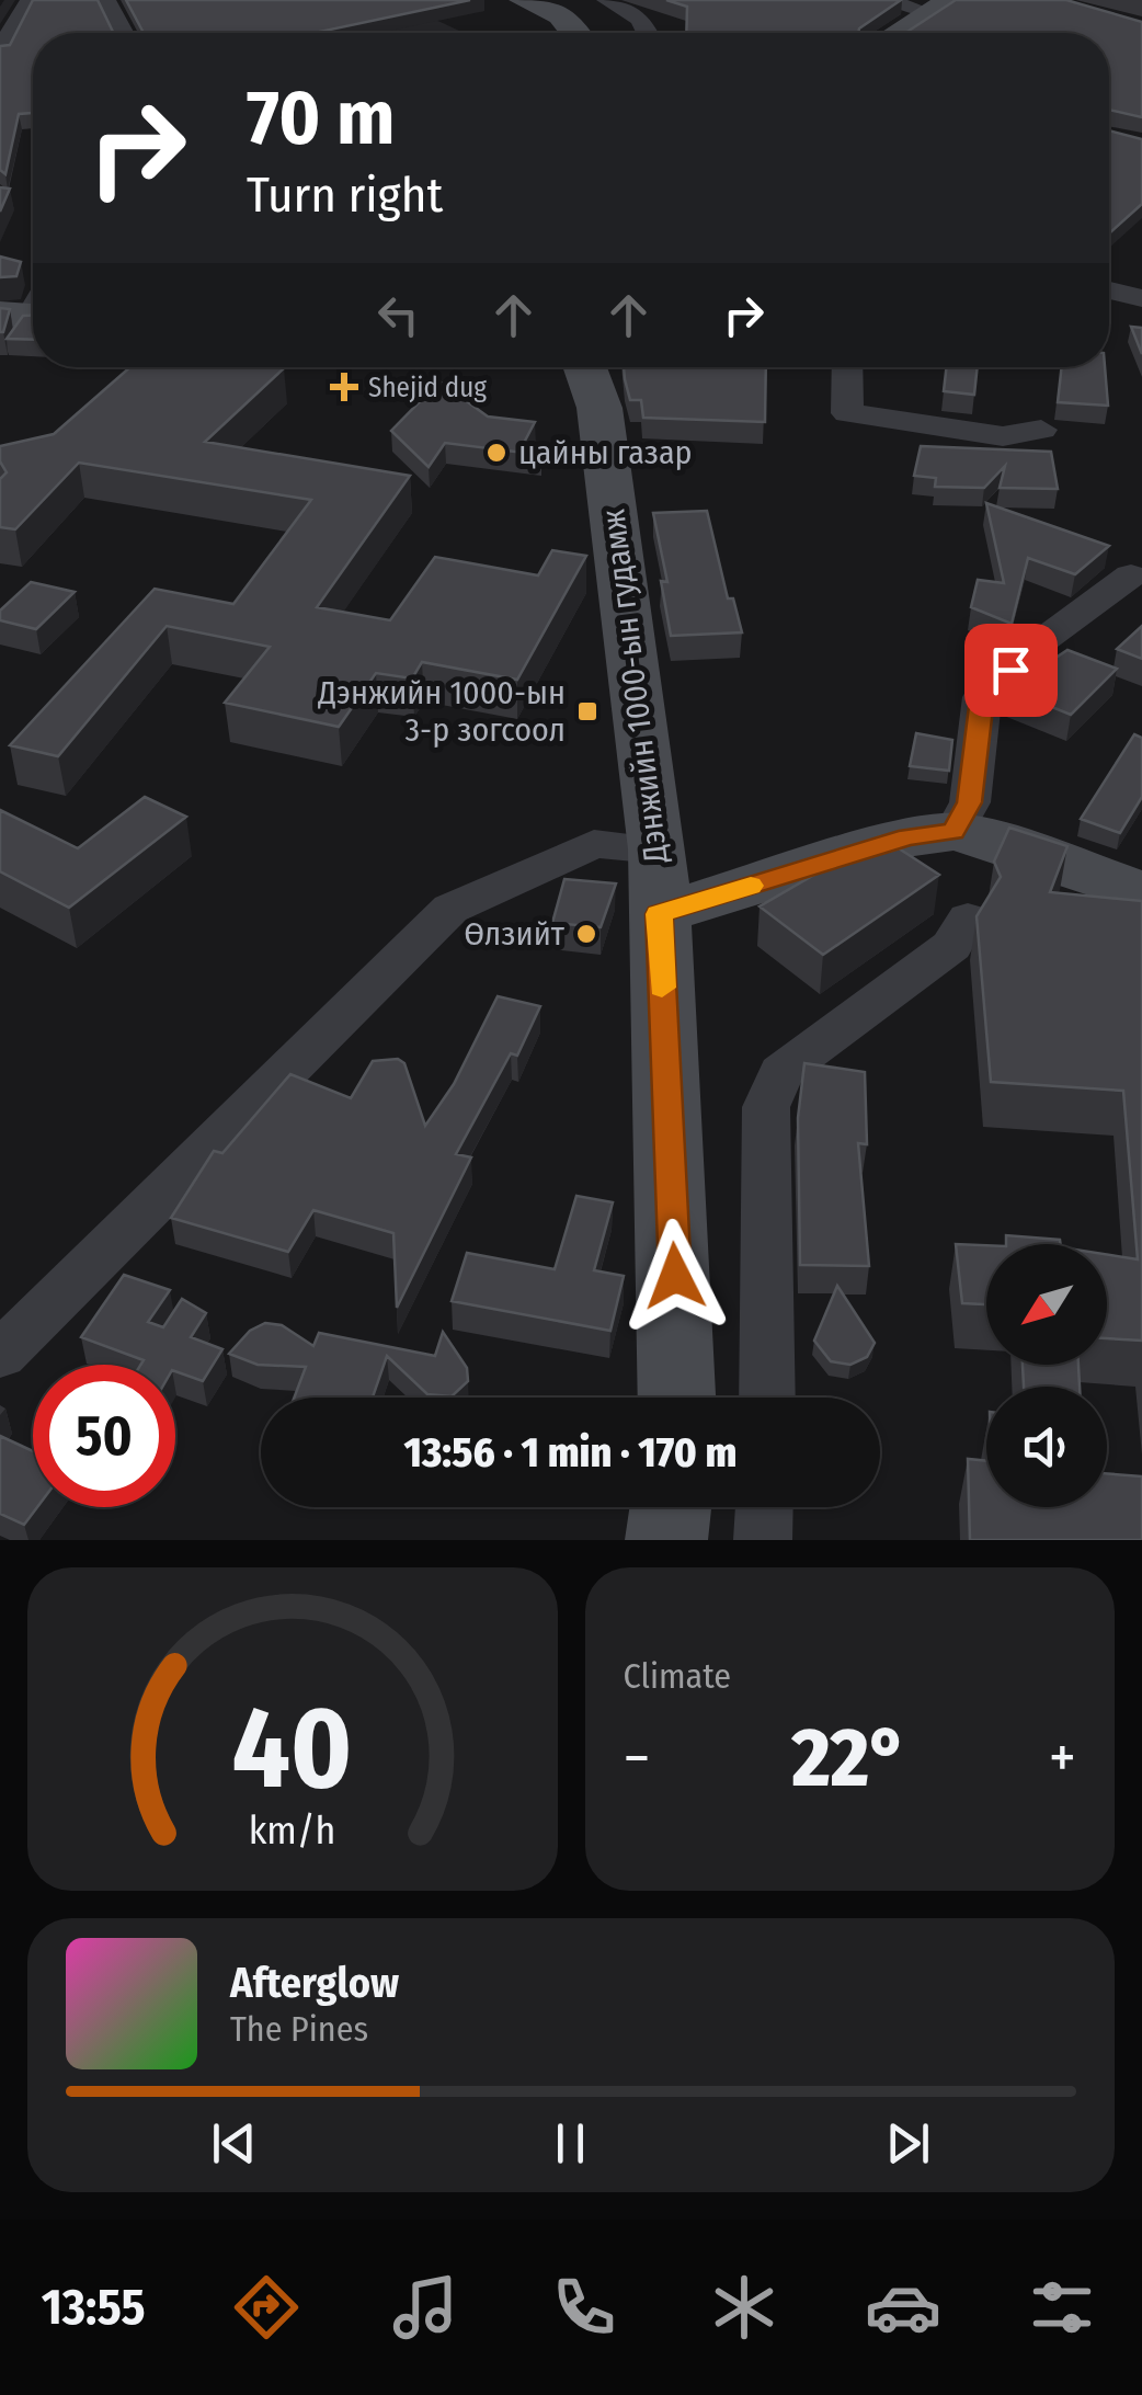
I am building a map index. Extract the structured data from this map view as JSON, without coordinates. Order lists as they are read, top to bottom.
{
  "streets": {
    "main road": ["Дэнжийн 1000-ын гудамж"]
  },
  "places": {
    "health": ["Shejid dug"],
    "other": ["цайны газар", "Өлзийт"],
    "transit": ["Дэнжийн 1000-ын 3-р зогсоол"]
  },
  "north": "bottom left",
  "page": {
    "turn": ["70 m", "Turn right"],
    "limit": "50",
    "trip": "13:56 · 1 min · 170 m",
    "tile": "Climate",
    "heat": ["−", "22°", "+"],
    "song": ["Afterglow", "The Pines"],
    "tabs": "13:55",
    "gauge": ["40", "km/h"]
  }
}
